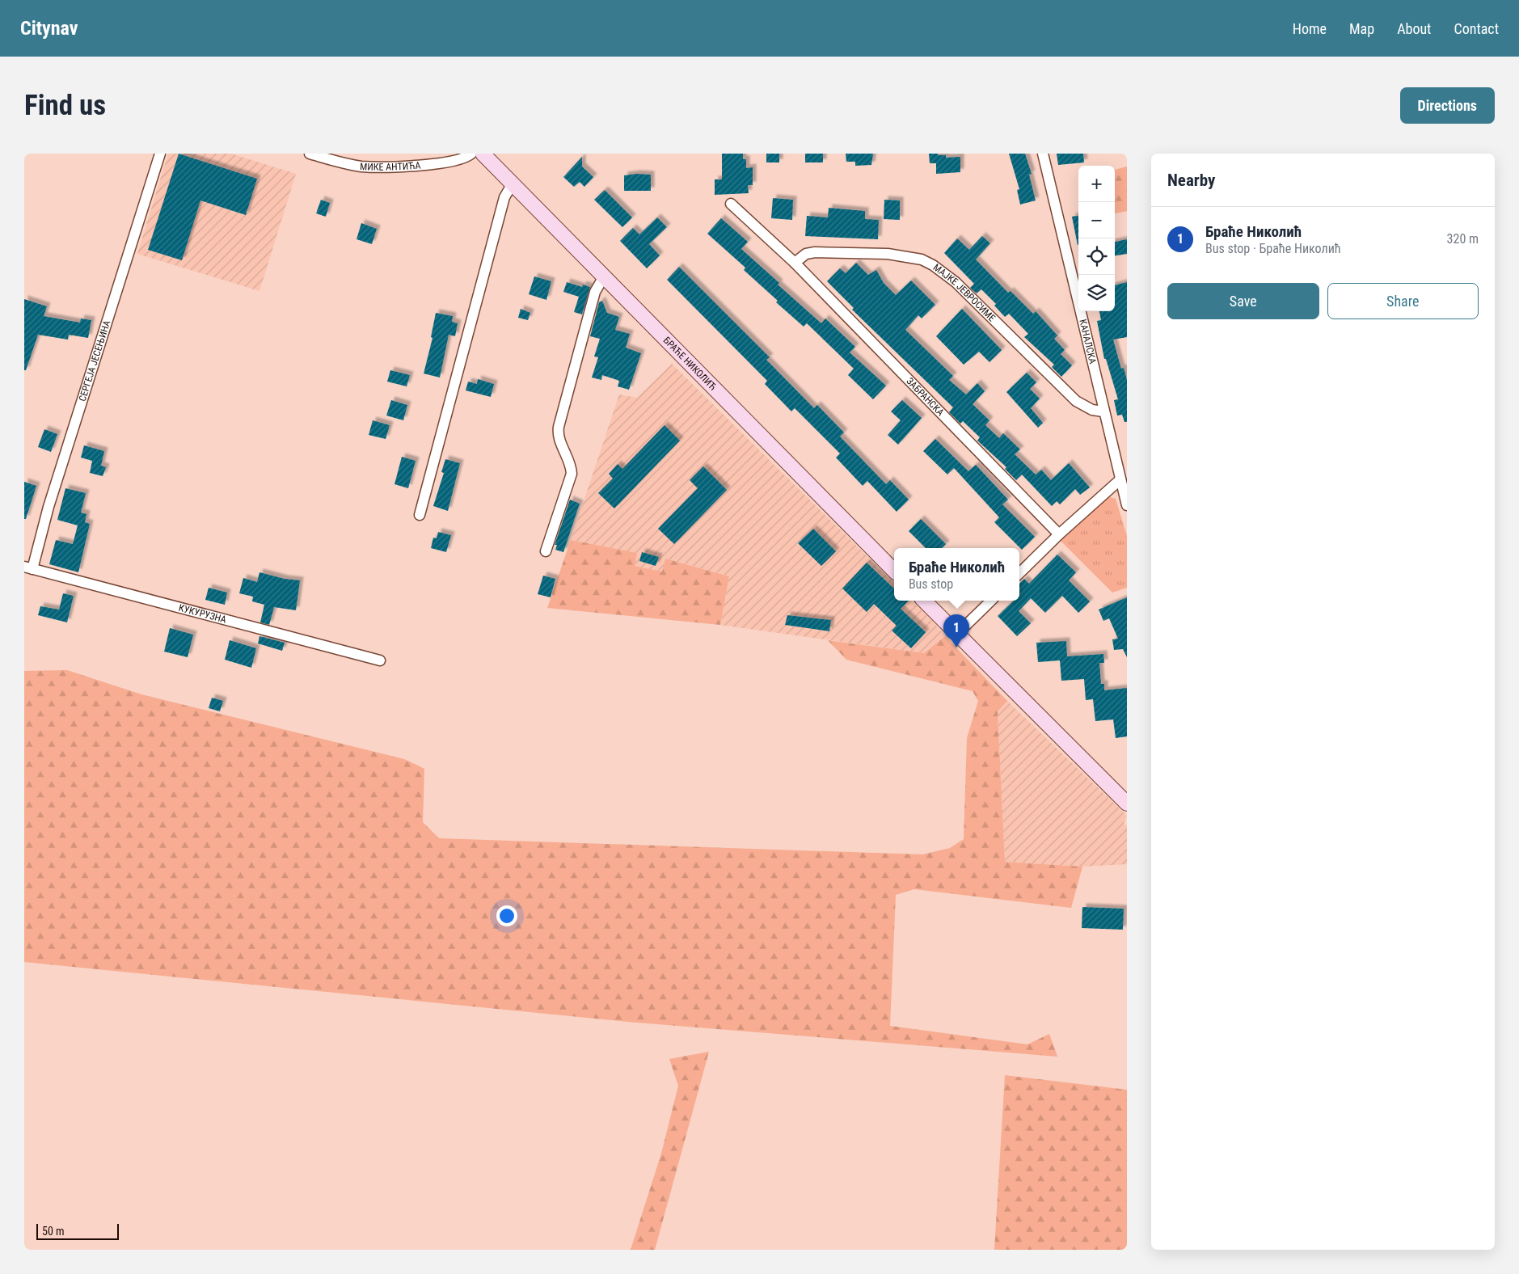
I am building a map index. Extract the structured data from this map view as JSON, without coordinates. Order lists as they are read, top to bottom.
{
  "streets": {
    "main road": ["БРАЋЕ НИКОЛИЋ"],
    "street": [
      "МИКЕ АНТИЋА",
      "МАЈКЕ ЈЕВРОСИМЕ",
      "КАНАЛСКА",
      "СЕРГЕЈА ЈЕСЕЊИНА",
      "ЗАБРАНСКА",
      "КУКУРУЗНА"
    ]
  },
  "crossings": [
    ["МАЈКЕ ЈЕВРОСИМЕ", "КАНАЛСКА"],
    ["МАЈКЕ ЈЕВРОСИМЕ", "ЗАБРАНСКА"],
    ["СЕРГЕЈА ЈЕСЕЊИНА", "КУКУРУЗНА"]
  ],
  "scale_bar": "50 m",
  "page": {
    "header": "Citynav",
    "nav": [
      "Home",
      "Map",
      "About",
      "Contact"
    ],
    "buttons": [
      "Directions",
      ["Save", "Share"]
    ],
    "title": "Find us",
    "heading": "Nearby",
    "map_buttons": ["+", "−"],
    "list": [
      {
        "mark": "1",
        "name": "Браће Николић",
        "note": "Bus stop · Браће Николић",
        "value": "320 m"
      }
    ],
    "popup": ["Браће Николић", "Bus stop"],
    "pins": "1",
    "scale": "50 m"
  }
}
